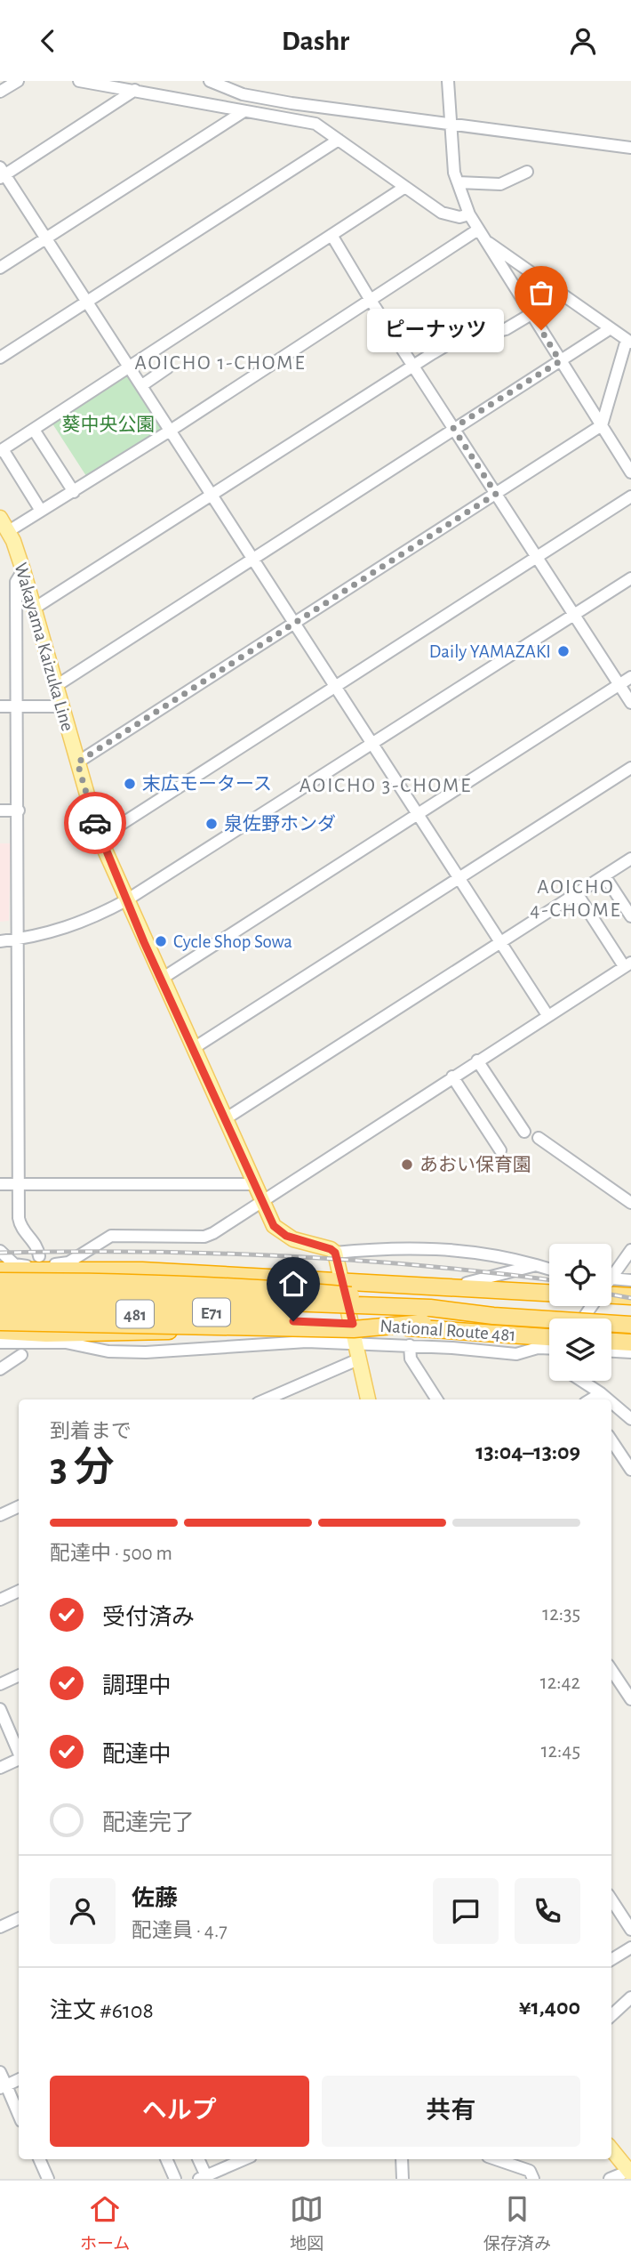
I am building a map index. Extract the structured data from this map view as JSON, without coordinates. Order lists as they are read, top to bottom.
{
  "streets": {
    "highway": ["E71", "481", "National Route 481"],
    "main road": ["Wakayama Kaizuka Line"]
  },
  "crossings": [
    ["481", "National Route 481"]
  ],
  "districts": ["AOICHO 1-CHOME", "AOICHO 3-CHOME", "AOICHO 4-CHOME"],
  "parks": ["葵中央公園"],
  "places": [
    "ピーナッツ",
    "Daily YAMAZAKI",
    "末広モータース",
    "泉佐野ホンダ",
    "Cycle Shop Sowa",
    "あおい保育園"
  ],
  "page": {
    "header": "Dashr",
    "bubble": "ピーナッツ",
    "heading": ["3 分", "到着まで", "13:04–13:09"],
    "panel": [
      "佐藤",
      "配達員 · 4.7",
      "注文 #6108",
      "¥1,400"
    ],
    "bar": "配達中 · 500 m",
    "list": [
      ["受付済み", "12:35"],
      ["調理中", "12:42"],
      ["配達中", "12:45"],
      "配達完了"
    ],
    "buttons": ["ヘルプ", "共有"],
    "tabs": ["ホーム", "地図", "保存済み"]
  }
}
